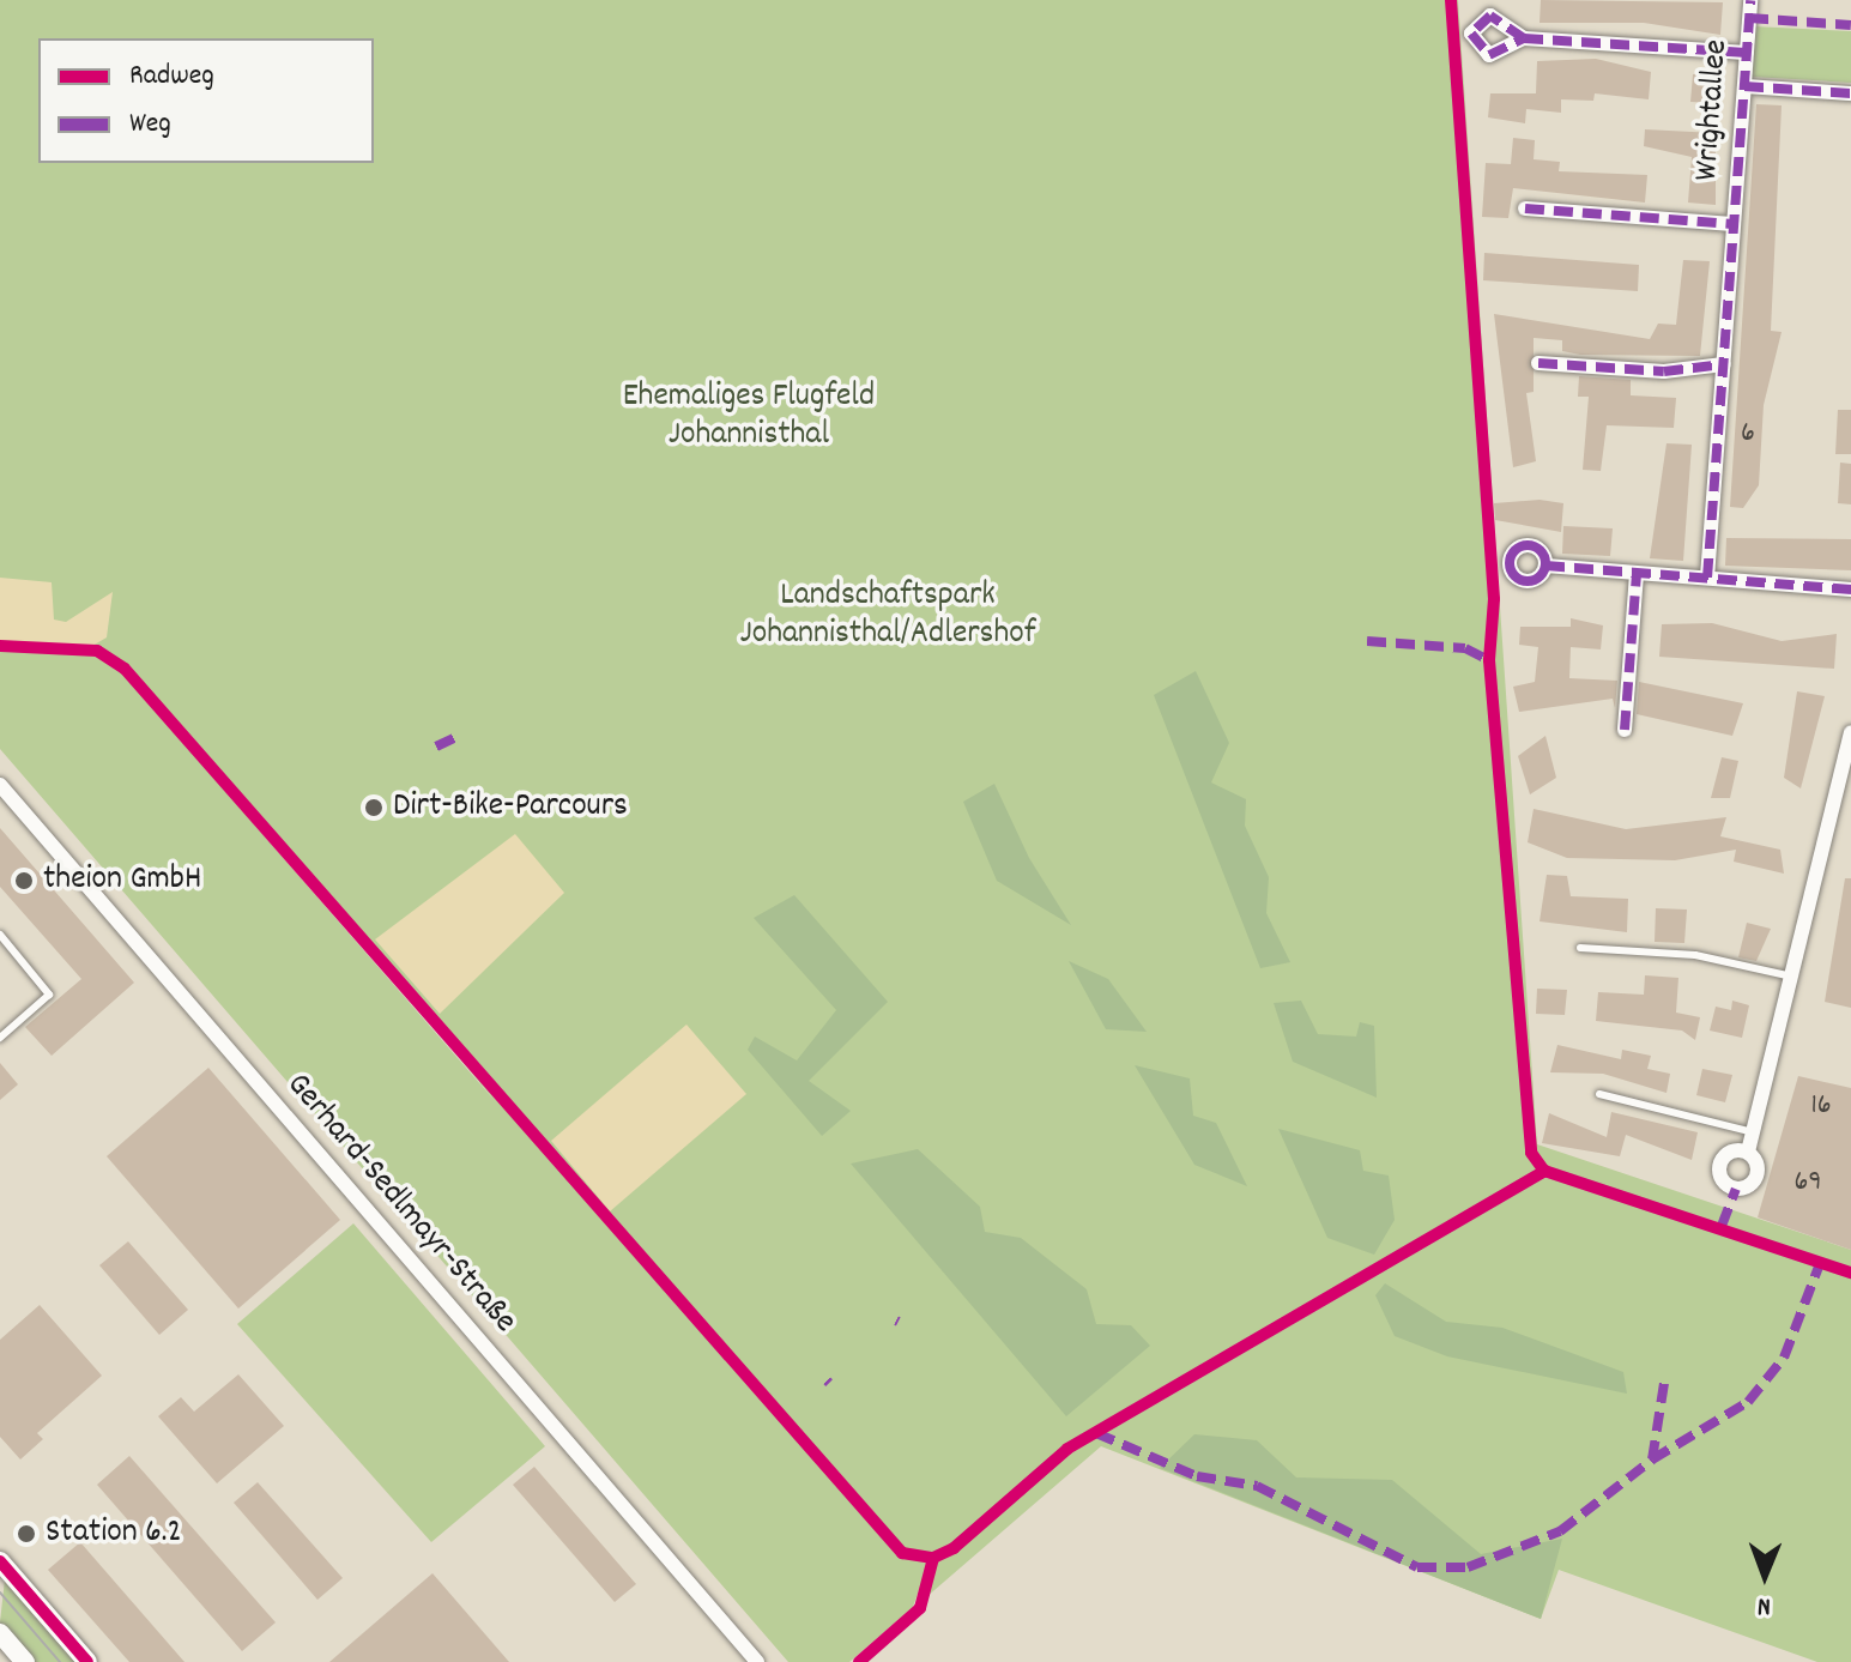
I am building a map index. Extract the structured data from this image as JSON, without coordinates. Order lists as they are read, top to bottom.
{
  "streets": {
    "street": ["Wrightallee", "Gerhard-Sedlmayr-Straße"]
  },
  "parks": ["Ehemaliges Flugfeld Johannisthal", "Landschaftspark Johannisthal/Adlershof"],
  "places": ["Dirt-Bike-Parcours", "theion GmbH", "Station 6.2"],
  "house_numbers": ["6", "16", "69"],
  "legend": ["Radweg", "Weg"],
  "north": "bottom"
}
